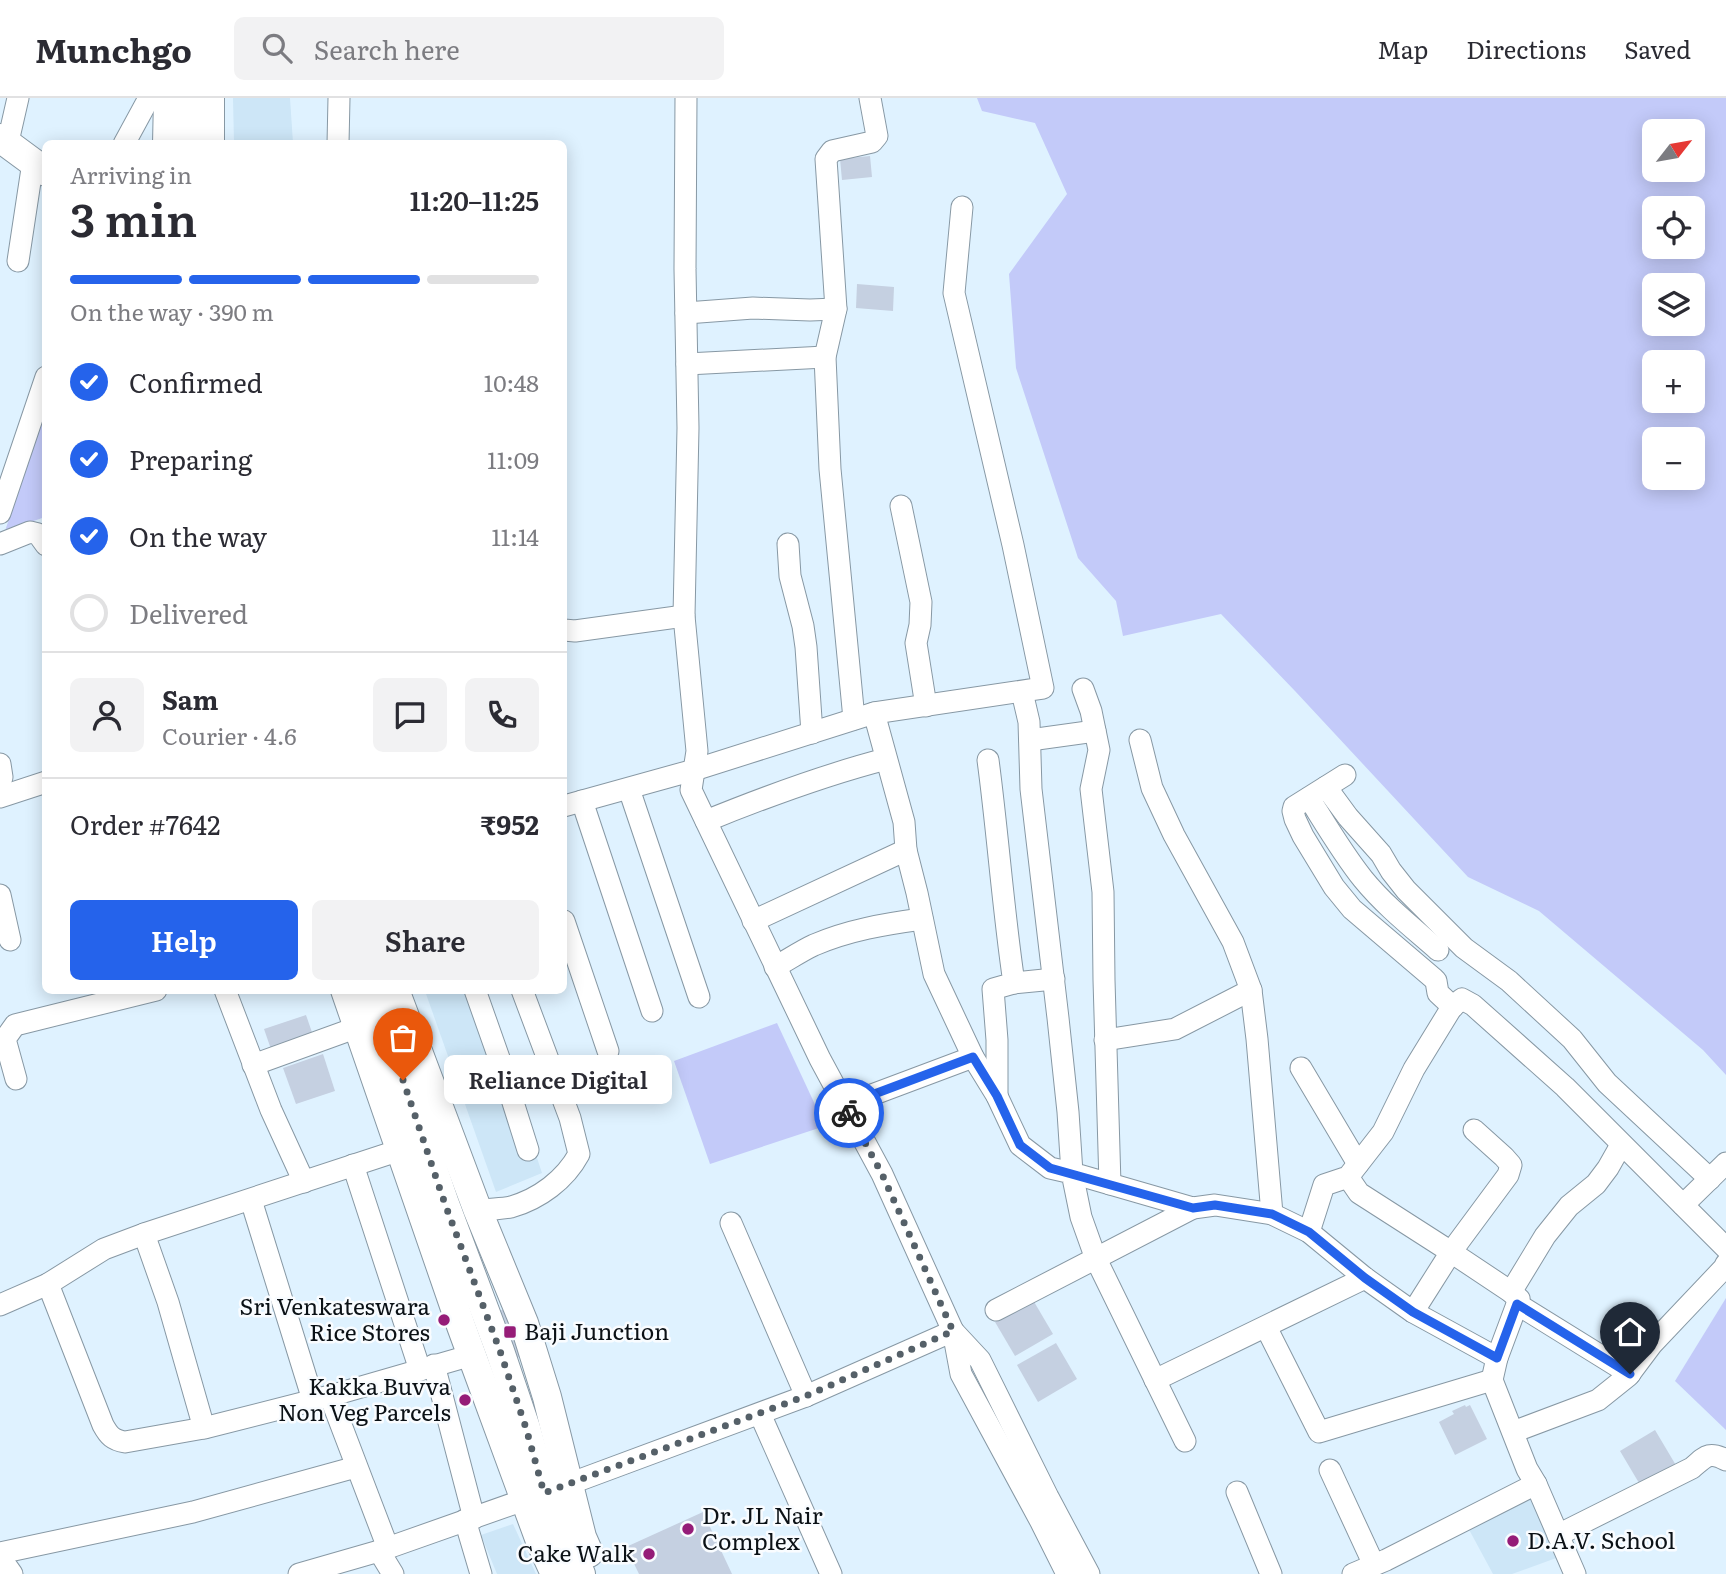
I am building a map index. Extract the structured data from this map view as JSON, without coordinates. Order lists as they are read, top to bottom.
{
  "places": {
    "other": [
      "Reliance Digital",
      "Sri Venkateswara Rice Stores",
      "Kakka Buvva Non Veg Parcels",
      "Dr. JL Nair Complex",
      "D.A.V. School",
      "Cake Walk"
    ],
    "transit": ["Baji Junction"]
  },
  "north": "top right",
  "page": {
    "header": "Munchgo",
    "search": "Search here",
    "nav": ["Map", "Directions", "Saved"],
    "map_buttons": ["+", "−"],
    "heading": ["3 min", "Arriving in", "11:20–11:25"],
    "panel": [
      "Sam",
      "Courier · 4.6",
      "Order #7642",
      "₹952"
    ],
    "bar": "On the way · 390 m",
    "list": [
      ["Confirmed", "10:48"],
      ["Preparing", "11:09"],
      ["On the way", "11:14"],
      "Delivered"
    ],
    "buttons": ["Help", "Share"],
    "bubble": "Reliance Digital"
  }
}
